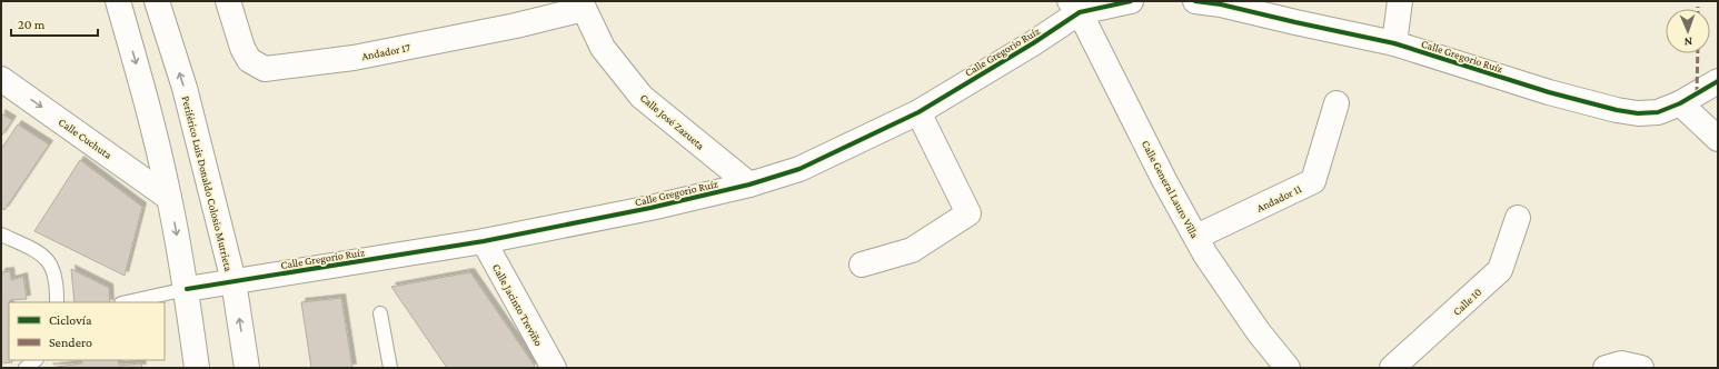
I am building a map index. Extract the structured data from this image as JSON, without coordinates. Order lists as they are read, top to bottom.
{
  "streets": {
    "street": [
      "Andador 17",
      "Calle Gregorio Ruíz",
      "Calle José Zazueta",
      "Calle Cuchuta",
      "Periférico Luis Donaldo Colosio Murrieta",
      "Calle General Lauro Villa",
      "Andador 11",
      "Calle 10",
      "Calle Jacinto Treviño"
    ]
  },
  "crossings": [
    ["Andador 17", "Calle José Zazueta"],
    ["Calle Gregorio Ruíz", "Calle José Zazueta"],
    ["Calle Gregorio Ruíz", "Periférico Luis Donaldo Colosio Murrieta"],
    ["Calle Gregorio Ruíz", "Calle General Lauro Villa"],
    ["Calle Gregorio Ruíz", "Calle Jacinto Treviño"],
    ["Calle General Lauro Villa", "Andador 11"]
  ],
  "one_way": ["Calle Cuchuta"],
  "legend": ["Ciclovía", "Sendero"],
  "scale_bar": "20 m",
  "north": "bottom"
}
